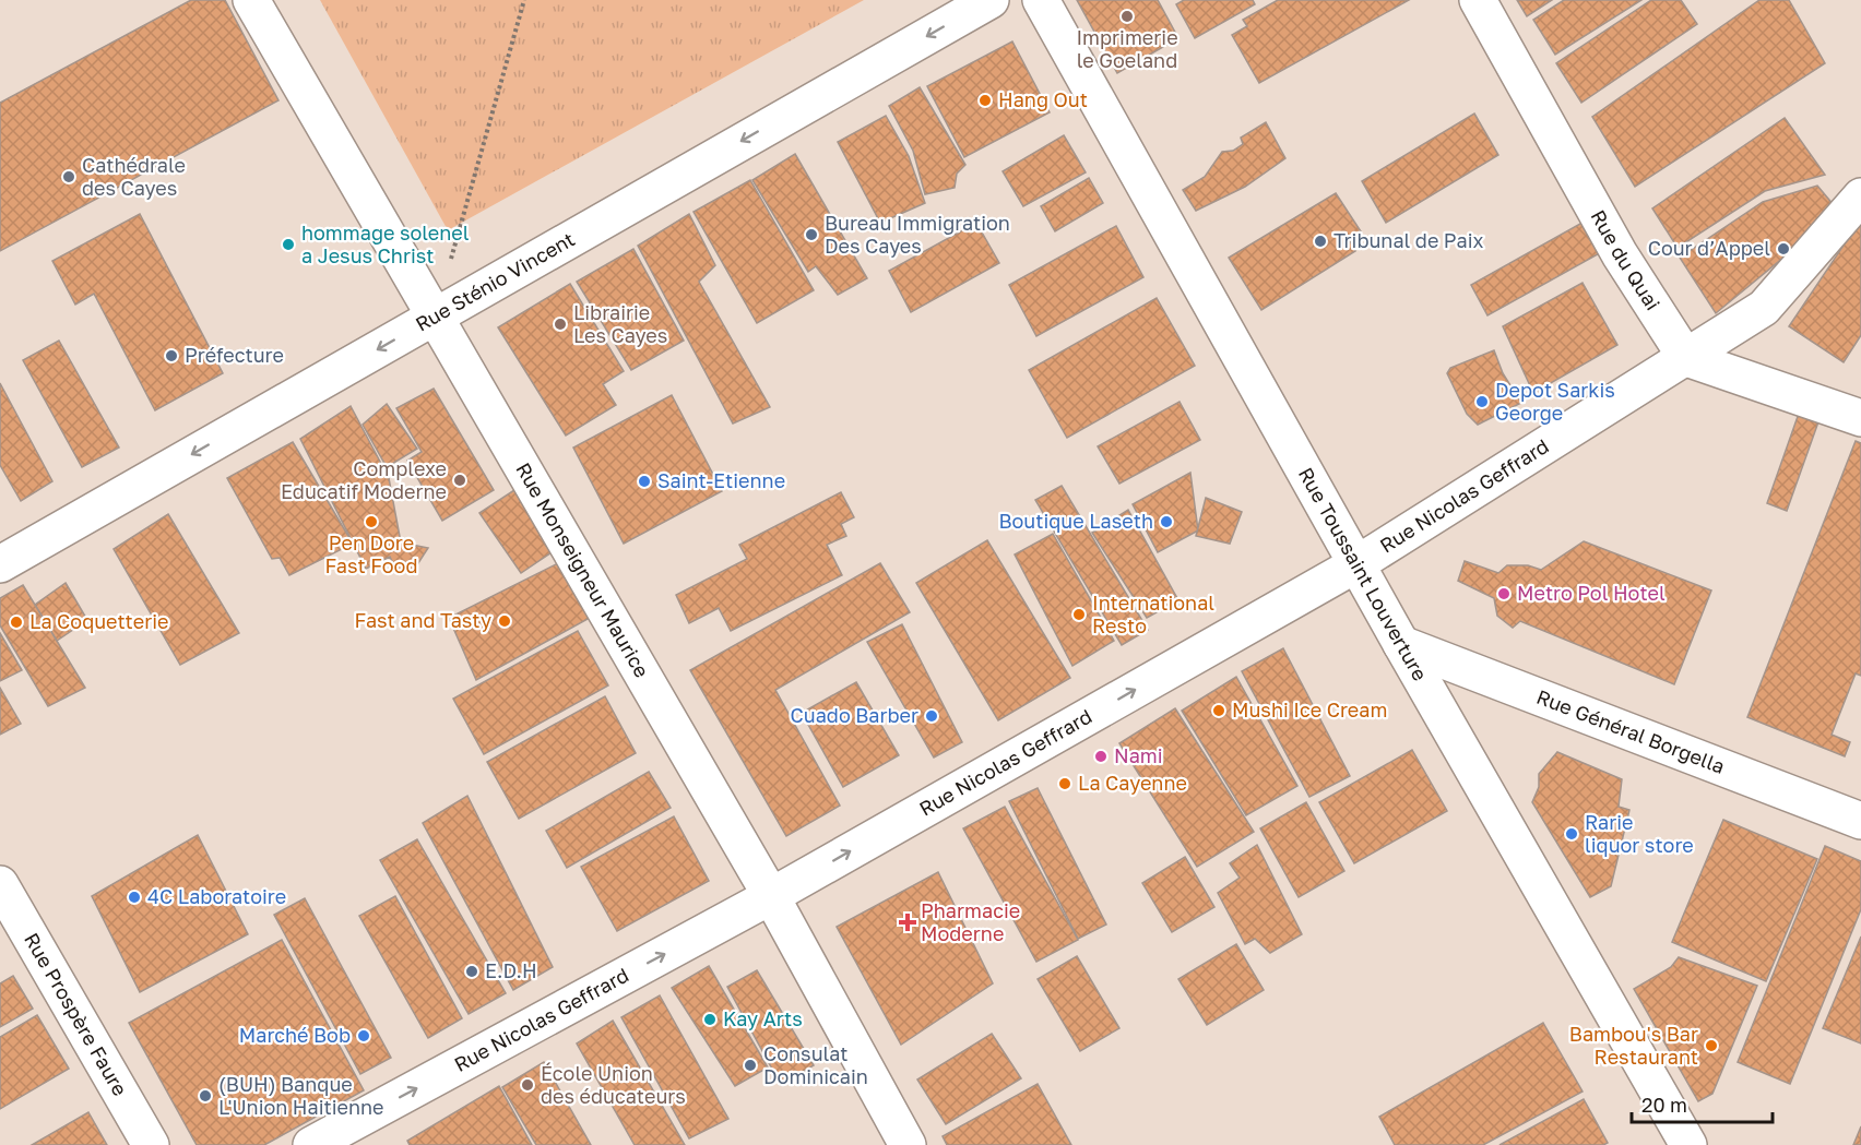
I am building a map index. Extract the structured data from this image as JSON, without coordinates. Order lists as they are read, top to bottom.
{
  "streets": {
    "street": [
      "Rue du Quai",
      "Rue Sténio Vincent",
      "Rue Nicolas Geffrard",
      "Rue Monseigneur Maurice",
      "Rue Toussaint Louverture",
      "Rue Général Borgella",
      "Rue Prospère Faure"
    ]
  },
  "crossings": [
    ["Rue du Quai", "Rue Nicolas Geffrard"],
    ["Rue Sténio Vincent", "Rue Monseigneur Maurice"],
    ["Rue Nicolas Geffrard", "Rue Monseigneur Maurice"],
    ["Rue Nicolas Geffrard", "Rue Toussaint Louverture"],
    ["Rue Toussaint Louverture", "Rue Général Borgella"]
  ],
  "one_way": ["Rue Sténio Vincent", "Rue Nicolas Geffrard"],
  "places": {
    "other": [
      "Imprimerie le Goeland",
      "Hang Out",
      "Cathédrale des Cayes",
      "Bureau Immigration Des Cayes",
      "Tribunal de Paix",
      "hommage solenel a Jesus Christ",
      "Cour d’Appel",
      "Librairie Les Cayes",
      "Préfecture",
      "Depot Sarkis George",
      "Complexe Educatif Moderne",
      "Saint-Etienne",
      "Pen Dore Fast Food",
      "Boutique Laseth",
      "Metro Pol Hotel",
      "International Resto",
      "Fast and Tasty",
      "La Coquetterie",
      "Mushi Ice Cream",
      "Cuado Barber",
      "Nami",
      "La Cayenne",
      "Rarie liquor store",
      "4C Laboratoire",
      "E.D.H",
      "Kay Arts",
      "Marché Bob",
      "Bambou's Bar Restaurant",
      "Consulat Dominicain",
      "École Union des éducateurs",
      "(BUH) Banque L'Union Haitienne"
    ],
    "health": ["Pharmacie Moderne"]
  },
  "scale_bar": "20 m"
}
